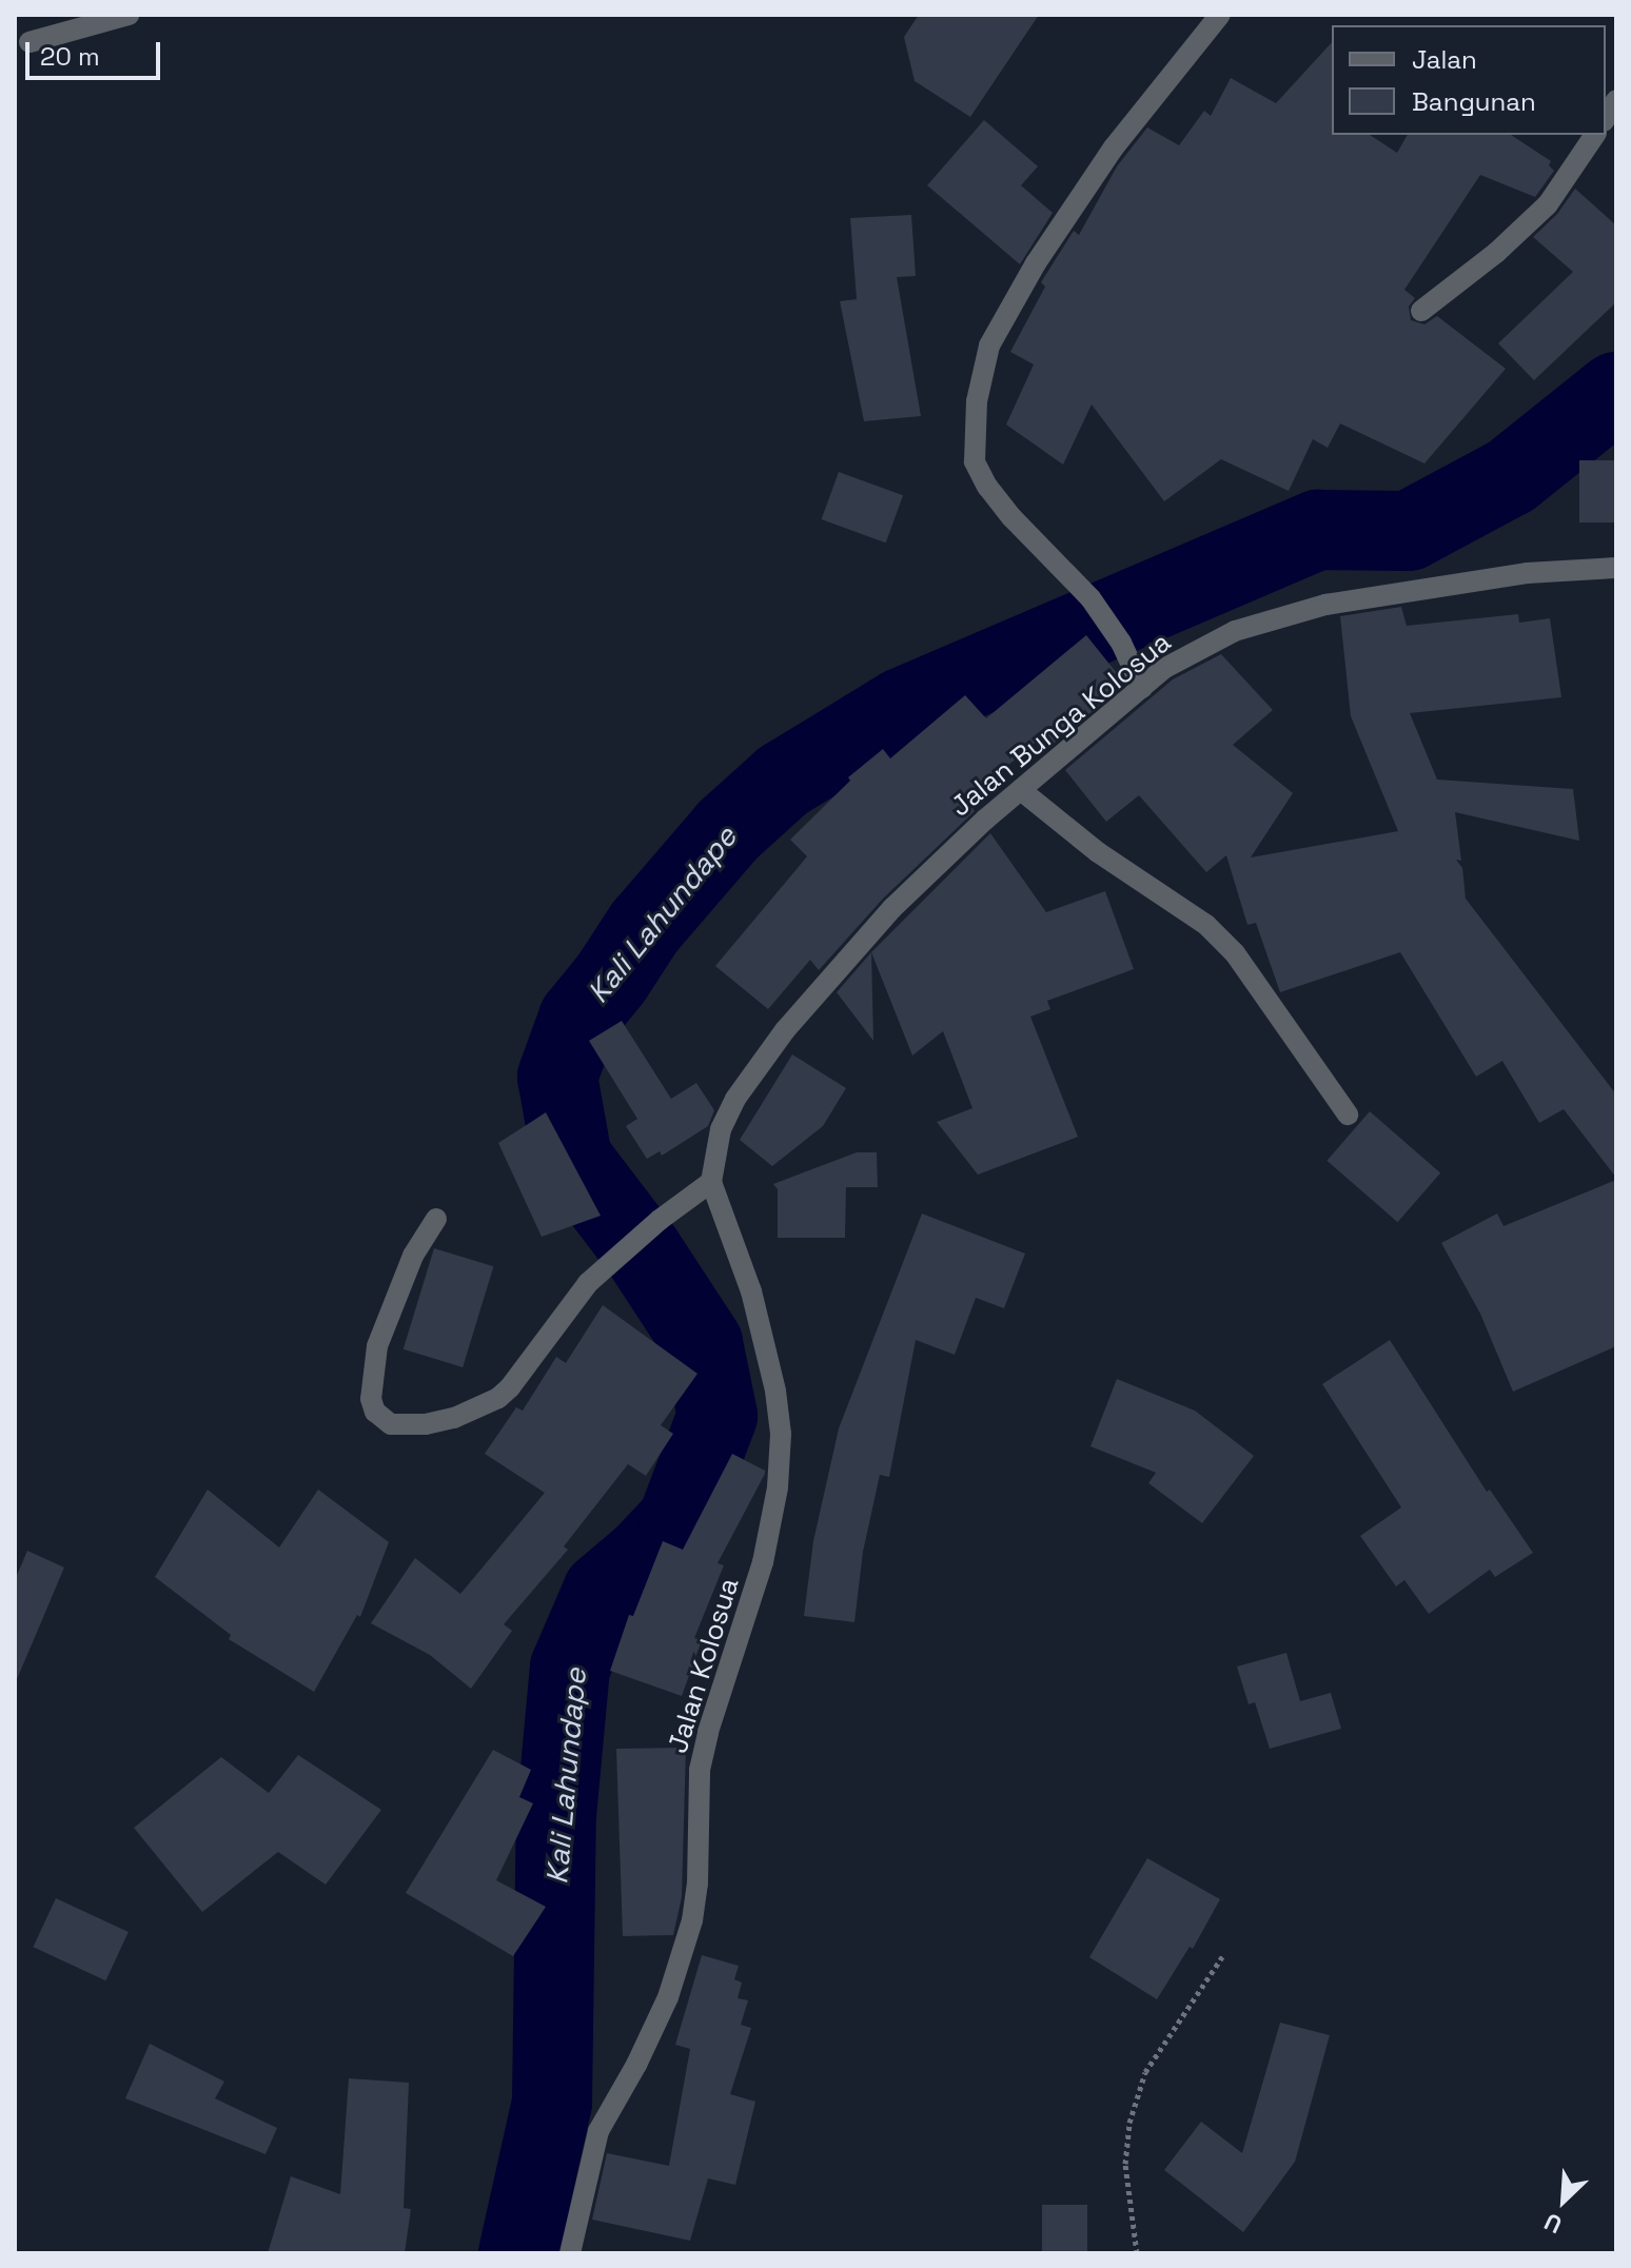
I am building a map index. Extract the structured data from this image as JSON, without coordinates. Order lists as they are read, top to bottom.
{
  "streets": {
    "street": ["Jalan Bunga Kolosua", "Jalan Kolosua"]
  },
  "crossings": [
    ["Jalan Bunga Kolosua", "Jalan Kolosua"]
  ],
  "water": ["Kali Lahundape"],
  "legend": ["Jalan", "Bangunan"],
  "scale_bar": "20 m",
  "north": "bottom left"
}
